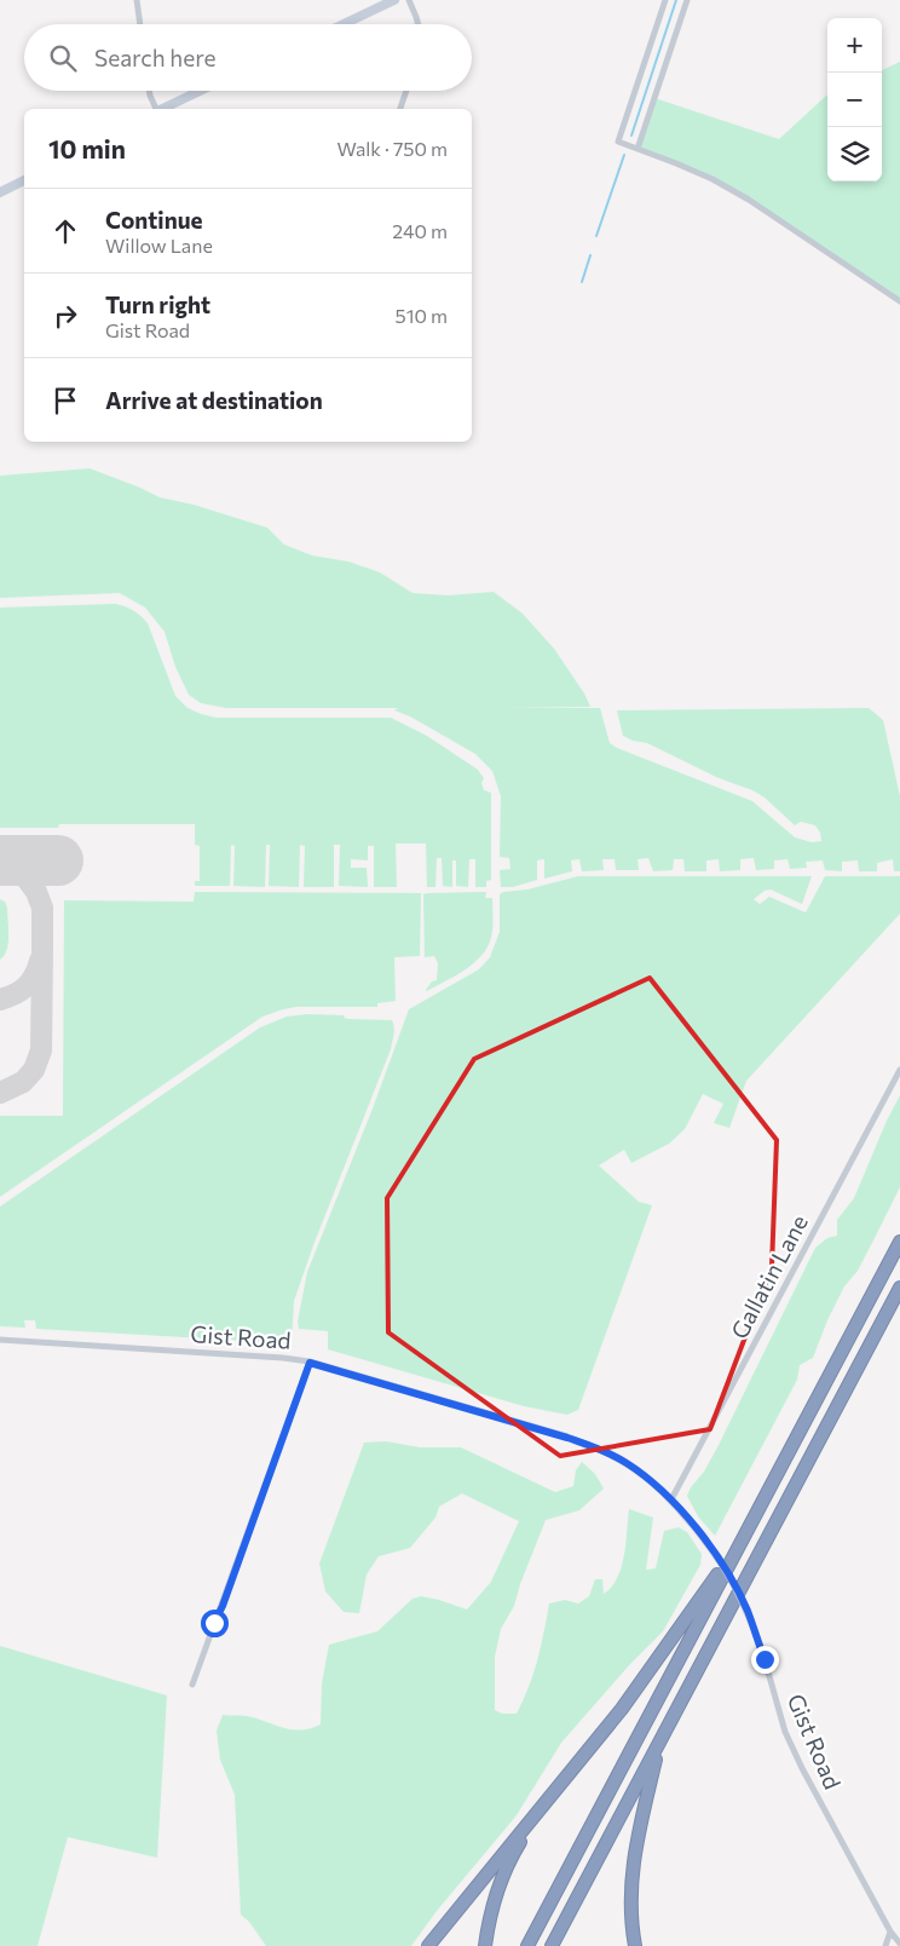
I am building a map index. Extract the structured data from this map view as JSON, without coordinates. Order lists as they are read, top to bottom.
{
  "streets": {
    "street": ["Gallatin Lane", "Gist Road"]
  },
  "crossings": [
    ["Gallatin Lane", "Gist Road"]
  ],
  "page": {
    "map_buttons": ["+", "−"],
    "search": "Search here",
    "heading": ["10 min", "Walk · 750 m"],
    "list": [
      ["Continue", "Willow Lane", "240 m"],
      ["Turn right", "Gist Road", "510 m"],
      "Arrive at destination"
    ]
  }
}
